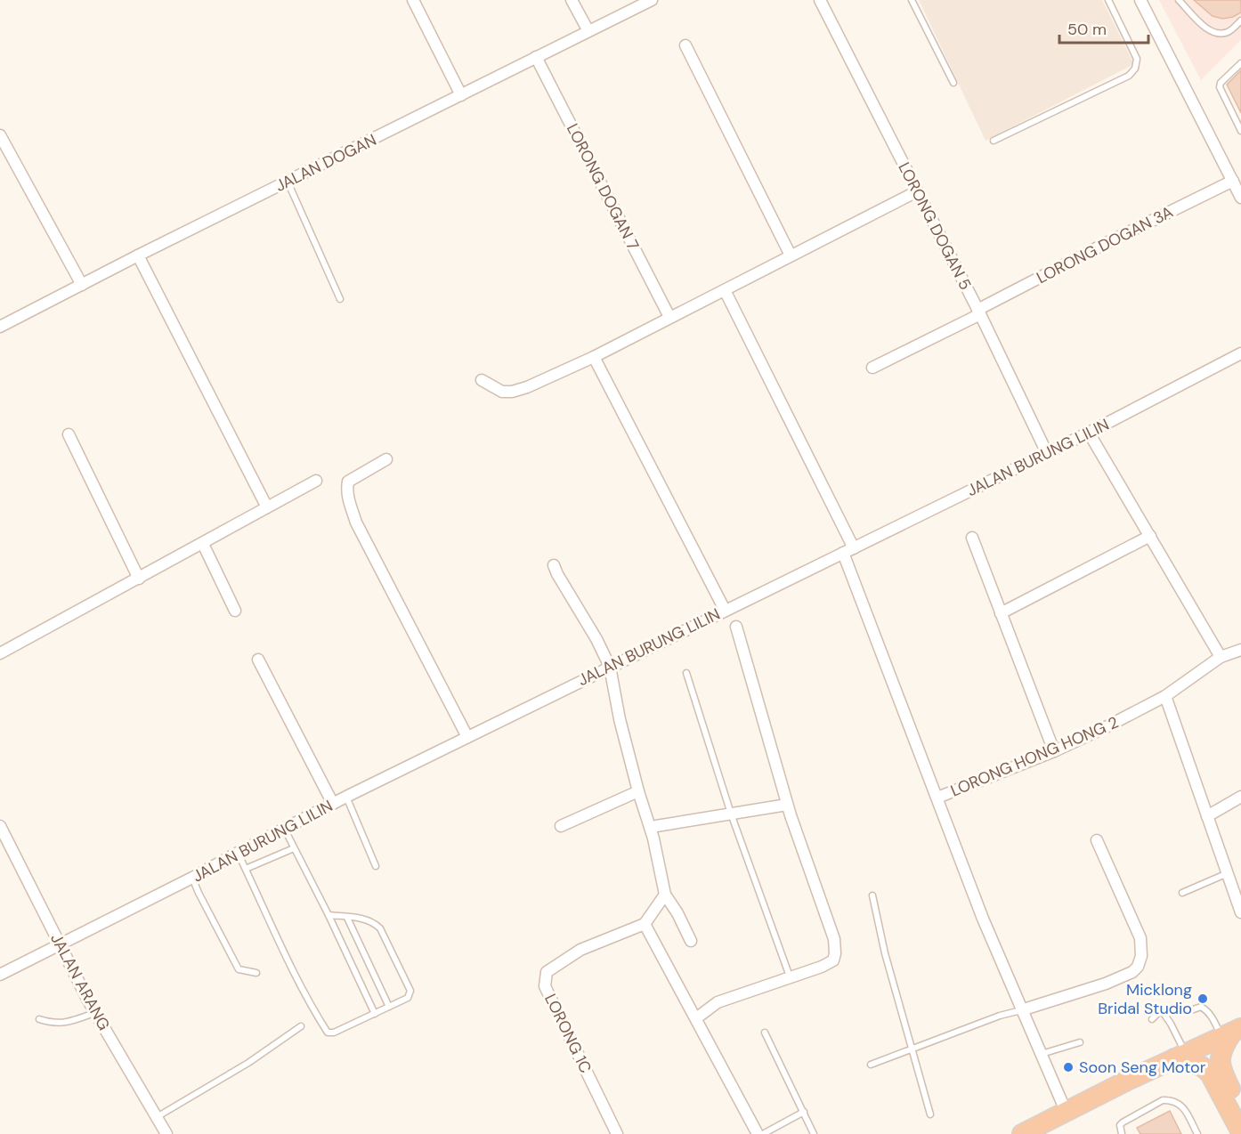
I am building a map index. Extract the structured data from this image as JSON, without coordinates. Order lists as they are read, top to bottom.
{
  "streets": {
    "street": [
      "JALAN DOGAN",
      "LORONG DOGAN 7",
      "LORONG DOGAN 5",
      "LORONG DOGAN 3A",
      "JALAN BURUNG LILIN",
      "LORONG HONG HONG 2",
      "JALAN ARANG",
      "LORONG 1C"
    ]
  },
  "crossings": [
    ["JALAN DOGAN", "LORONG DOGAN 7"],
    ["LORONG DOGAN 5", "LORONG DOGAN 3A"],
    ["LORONG DOGAN 5", "JALAN BURUNG LILIN"],
    ["JALAN BURUNG LILIN", "JALAN ARANG"]
  ],
  "places": ["Micklong Bridal Studio", "Soon Seng Motor"],
  "scale_bar": "50 m"
}
